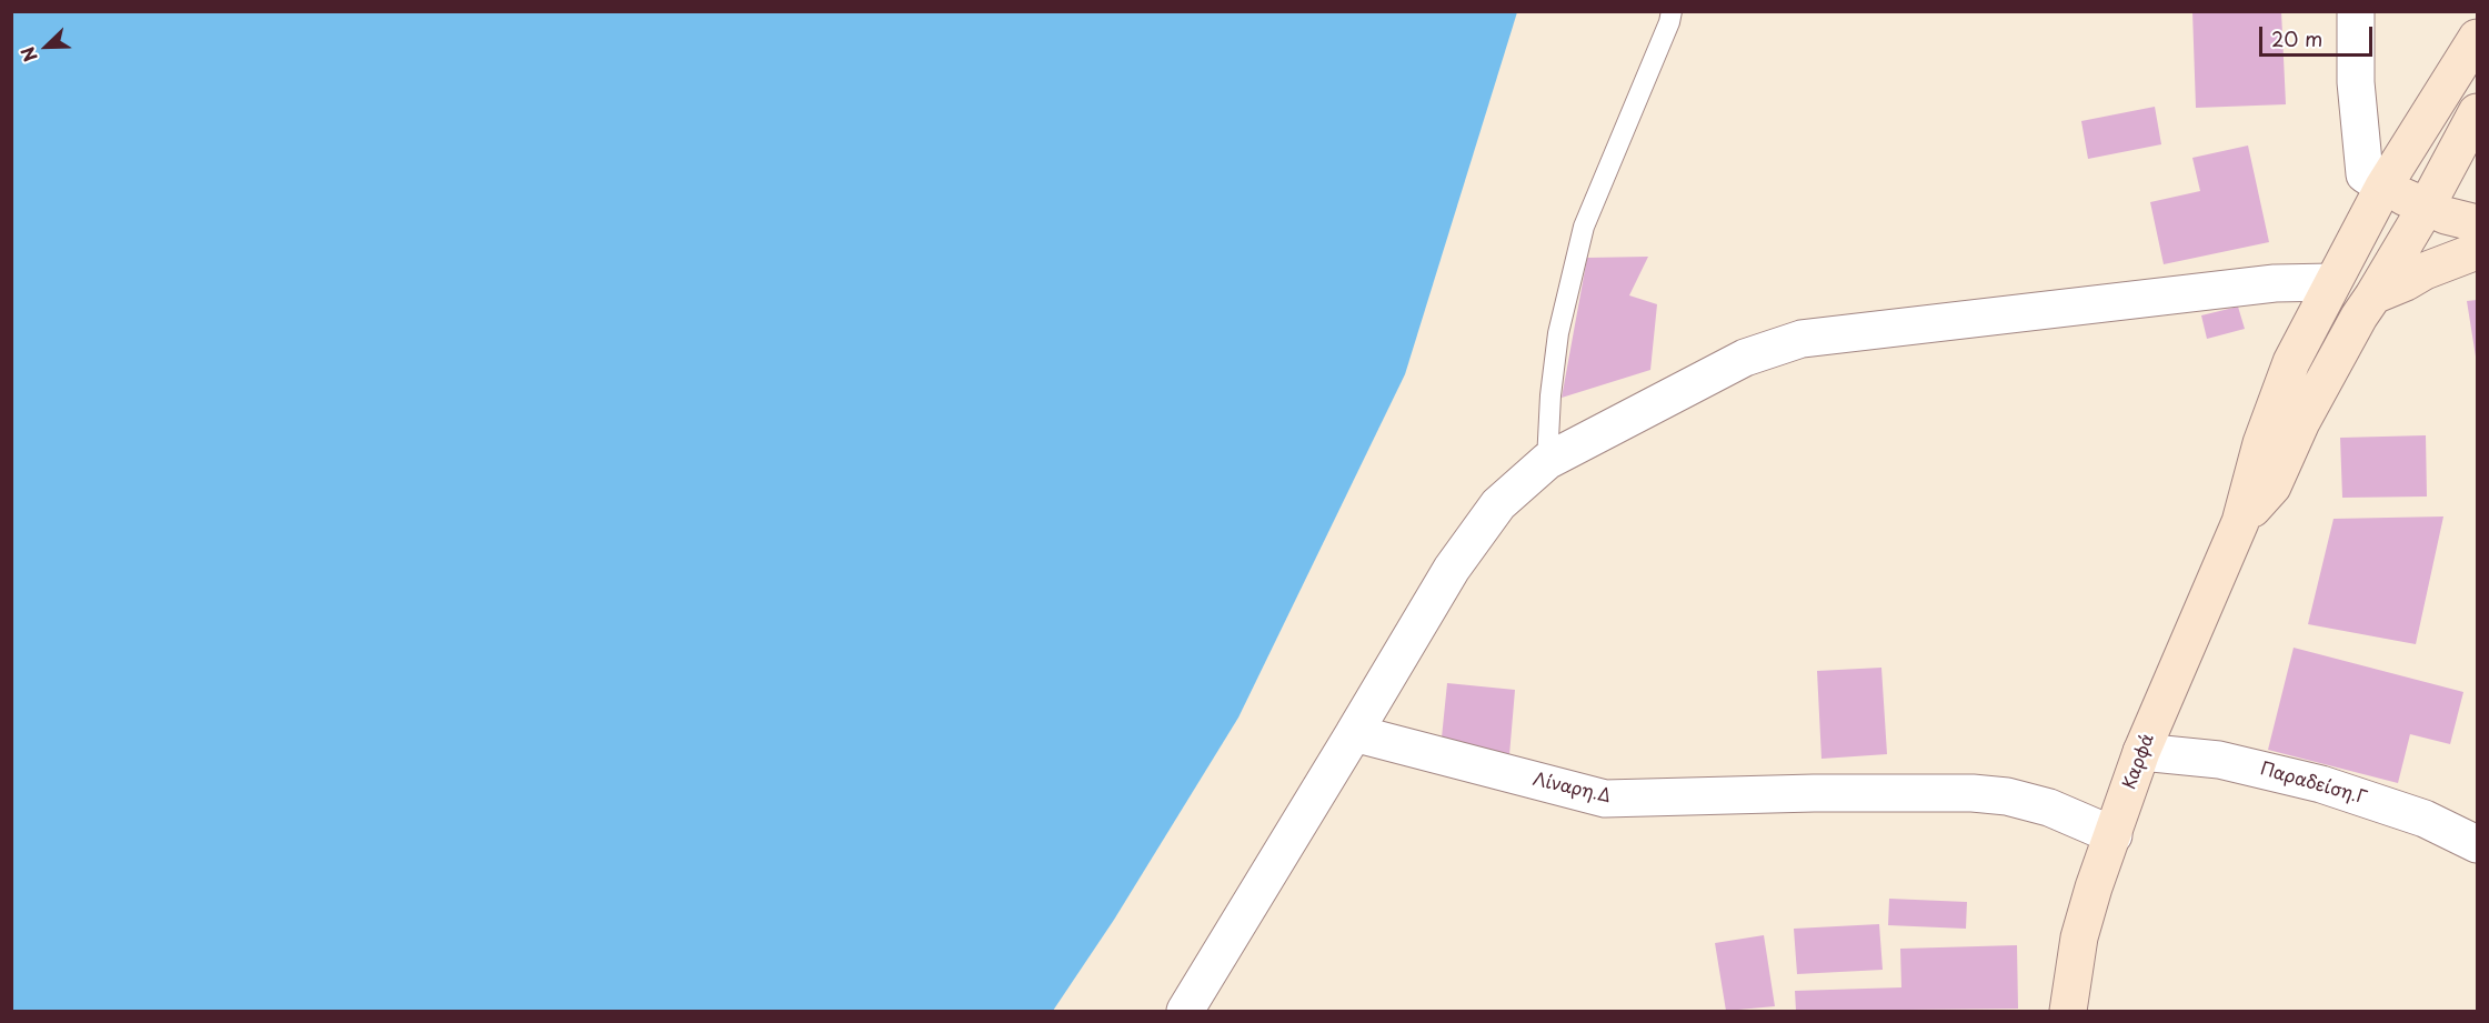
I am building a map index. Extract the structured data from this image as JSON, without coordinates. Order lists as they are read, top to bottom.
{
  "streets": {
    "main road": ["Καρφά"],
    "street": ["Παραδείση.Γ", "Λίναρη.Δ"]
  },
  "crossings": [
    ["Καρφά", "Παραδείση.Γ"],
    ["Καρφά", "Λίναρη.Δ"]
  ],
  "scale_bar": "20 m",
  "north": "bottom left"
}
